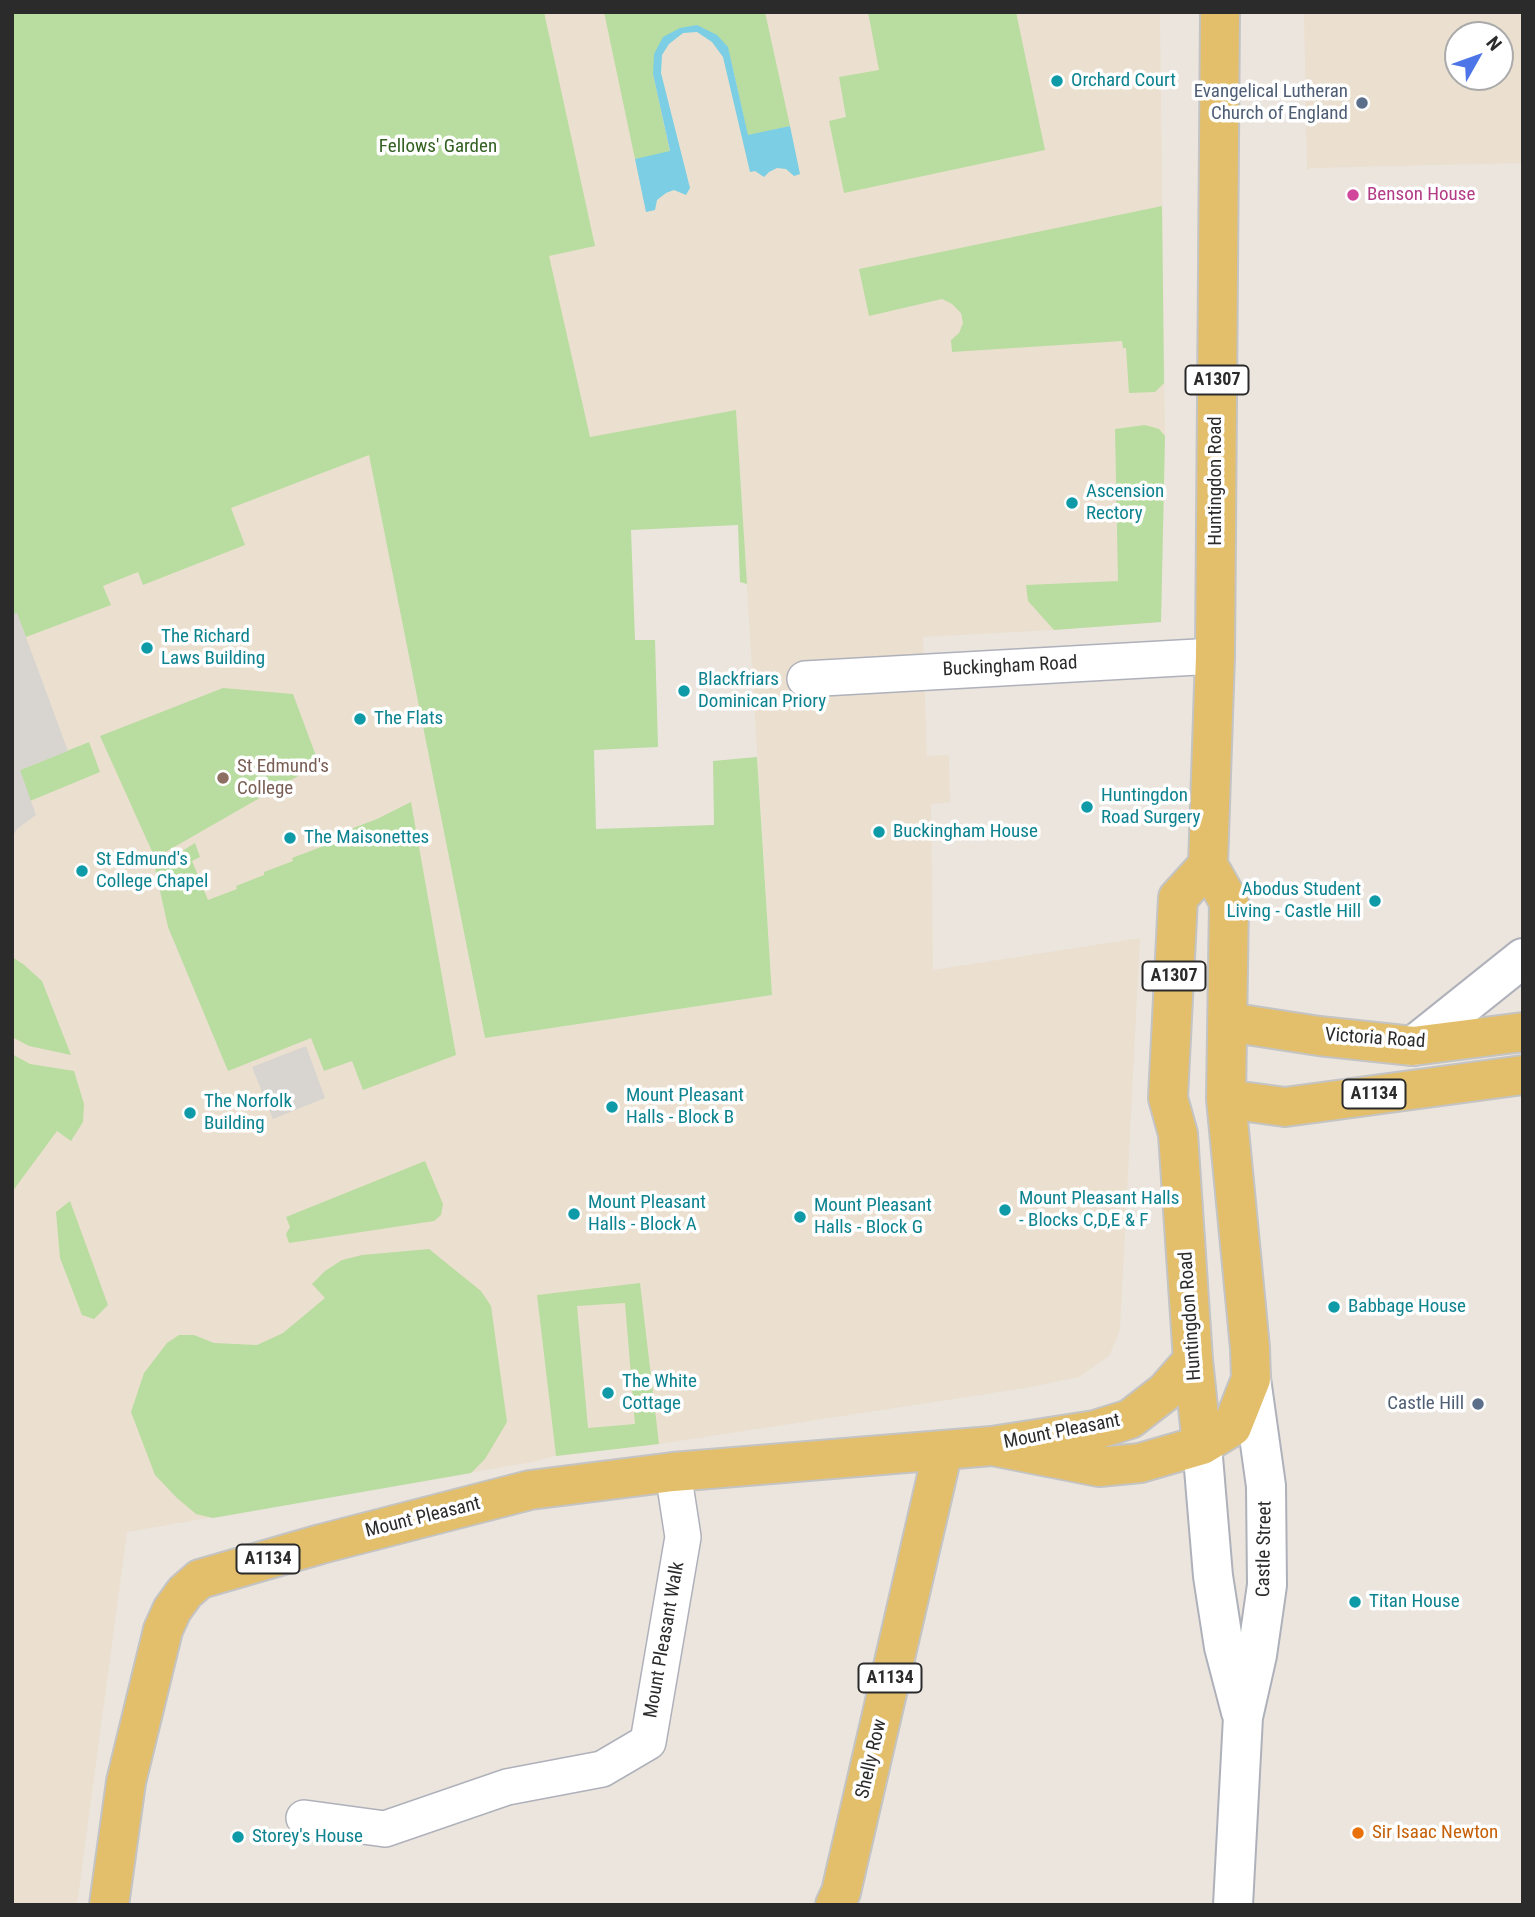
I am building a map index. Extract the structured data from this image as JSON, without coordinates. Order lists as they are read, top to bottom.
{
  "streets": {
    "main road": [
      "A1307",
      "Huntingdon Road",
      "Victoria Road",
      "A1134",
      "Mount Pleasant",
      "Shelly Row"
    ],
    "street": ["Buckingham Road", "Castle Street", "Mount Pleasant Walk"]
  },
  "crossings": [
    ["A1307", "Huntingdon Road"],
    ["A1307", "Victoria Road"],
    ["A1307", "A1134"],
    ["Huntingdon Road", "Buckingham Road"],
    ["Huntingdon Road", "Mount Pleasant"],
    ["Huntingdon Road", "Castle Street"],
    ["Victoria Road", "A1134"],
    ["A1134", "Mount Pleasant"],
    ["A1134", "Castle Street"],
    ["Mount Pleasant", "Castle Street"],
    ["Mount Pleasant", "Mount Pleasant Walk"],
    ["Mount Pleasant", "Shelly Row"]
  ],
  "parks": ["Fellows' Garden"],
  "places": [
    "Orchard Court",
    "Evangelical Lutheran Church of England",
    "Benson House",
    "Ascension Rectory",
    "The Richard Laws Building",
    "Blackfriars Dominican Priory",
    "The Flats",
    "St Edmund's College",
    "Huntingdon Road Surgery",
    "Buckingham House",
    "The Maisonettes",
    "St Edmund's College Chapel",
    "Abodus Student Living - Castle Hill",
    "Mount Pleasant Halls - Block B",
    "The Norfolk Building",
    "Mount Pleasant Halls - Blocks C,D,E & F",
    "Mount Pleasant Halls - Block A",
    "Mount Pleasant Halls - Block G",
    "Babbage House",
    "The White Cottage",
    "Castle Hill",
    "Titan House",
    "Sir Isaac Newton",
    "Storey's House"
  ],
  "north": "top right"
}
